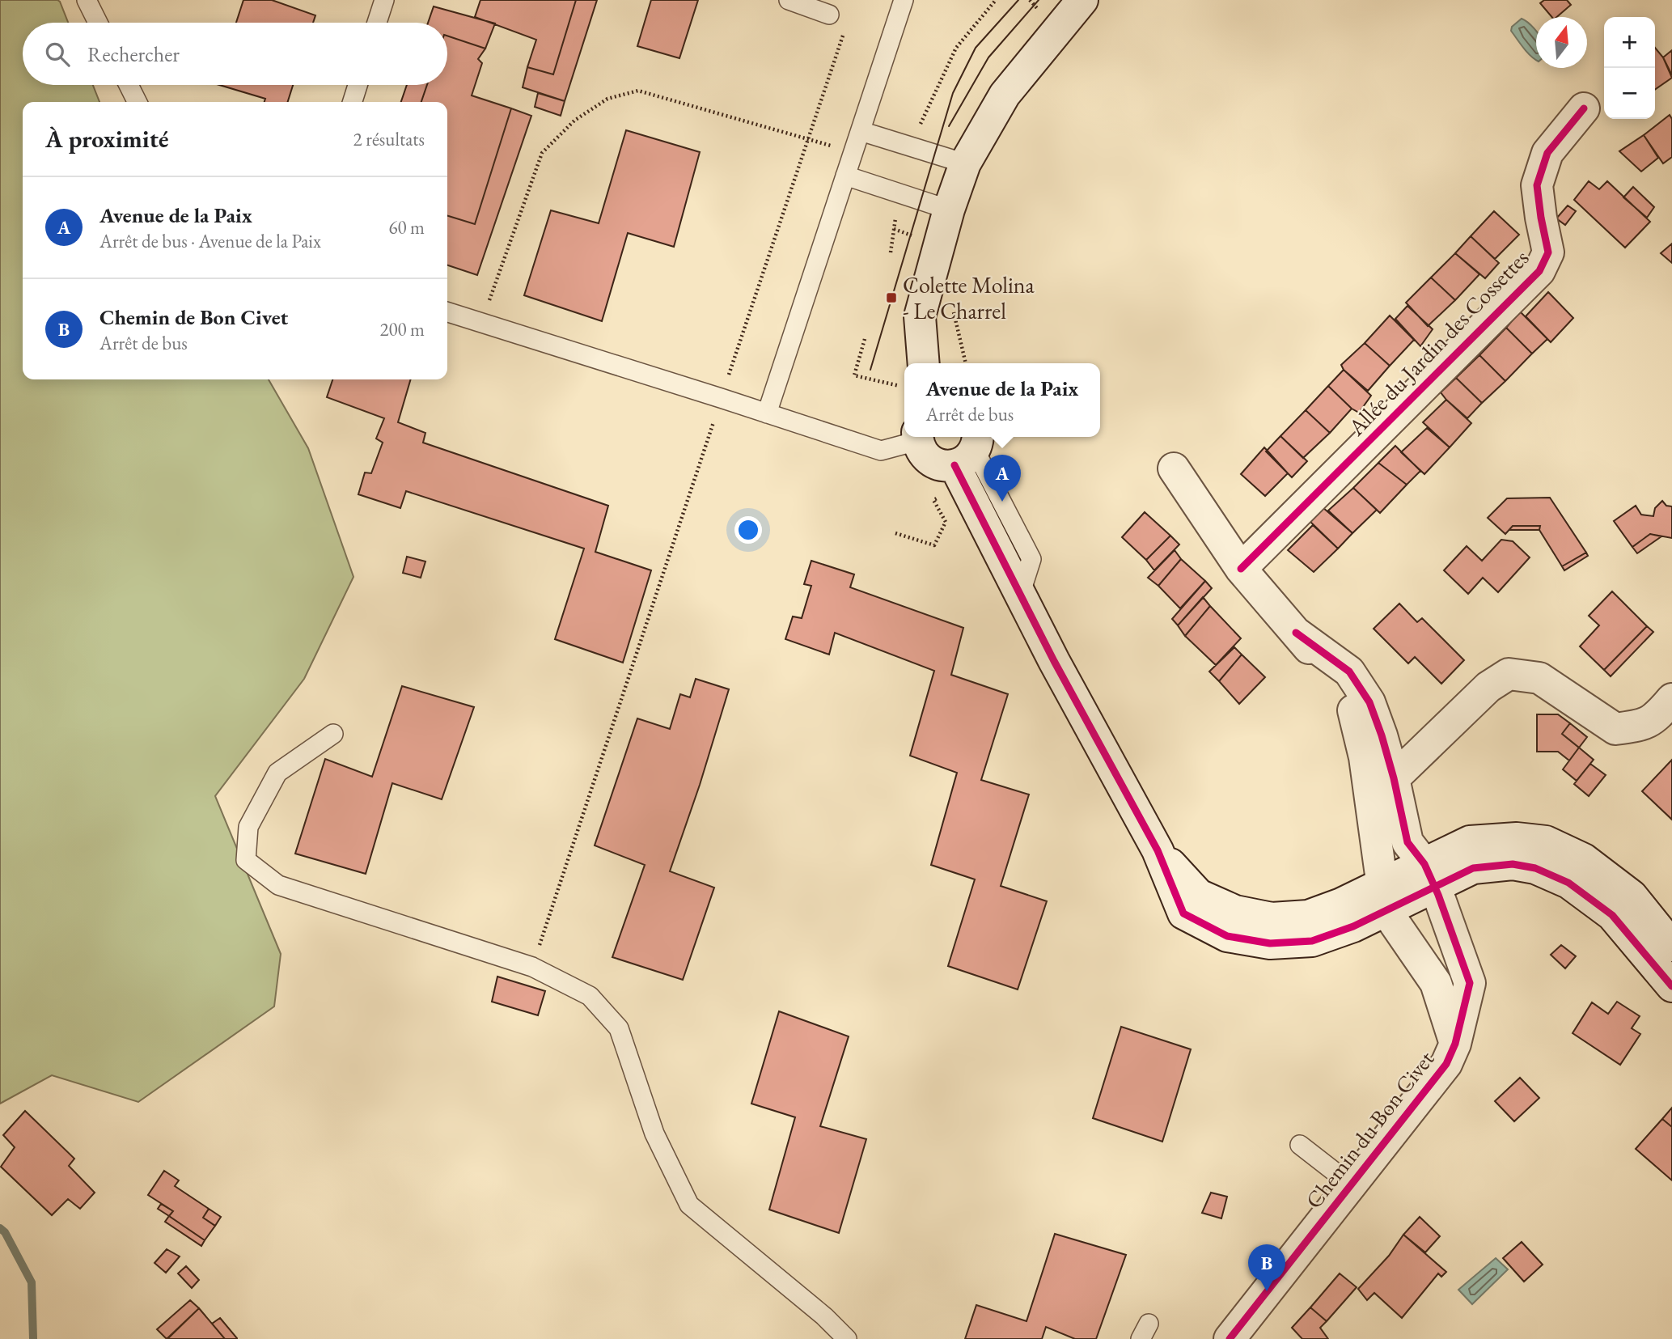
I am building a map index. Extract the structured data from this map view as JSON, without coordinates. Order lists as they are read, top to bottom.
{
  "streets": {
    "street": ["Allée du Jardin des Cossettes", "Chemin du Bon Civet"]
  },
  "places": {
    "transit": ["Colette Molina - Le Charrel"]
  },
  "north": "top",
  "page": {
    "map_buttons": ["+", "−"],
    "search": "Rechercher",
    "heading": ["À proximité", "2 résultats"],
    "list": [
      {
        "mark": "A",
        "name": "Avenue de la Paix",
        "note": "Arrêt de bus · Avenue de la Paix",
        "value": "60 m"
      },
      {
        "mark": "B",
        "name": "Chemin de Bon Civet",
        "note": "Arrêt de bus",
        "value": "200 m"
      }
    ],
    "popup": ["Avenue de la Paix", "Arrêt de bus"],
    "pins": ["A", "B"]
  }
}
